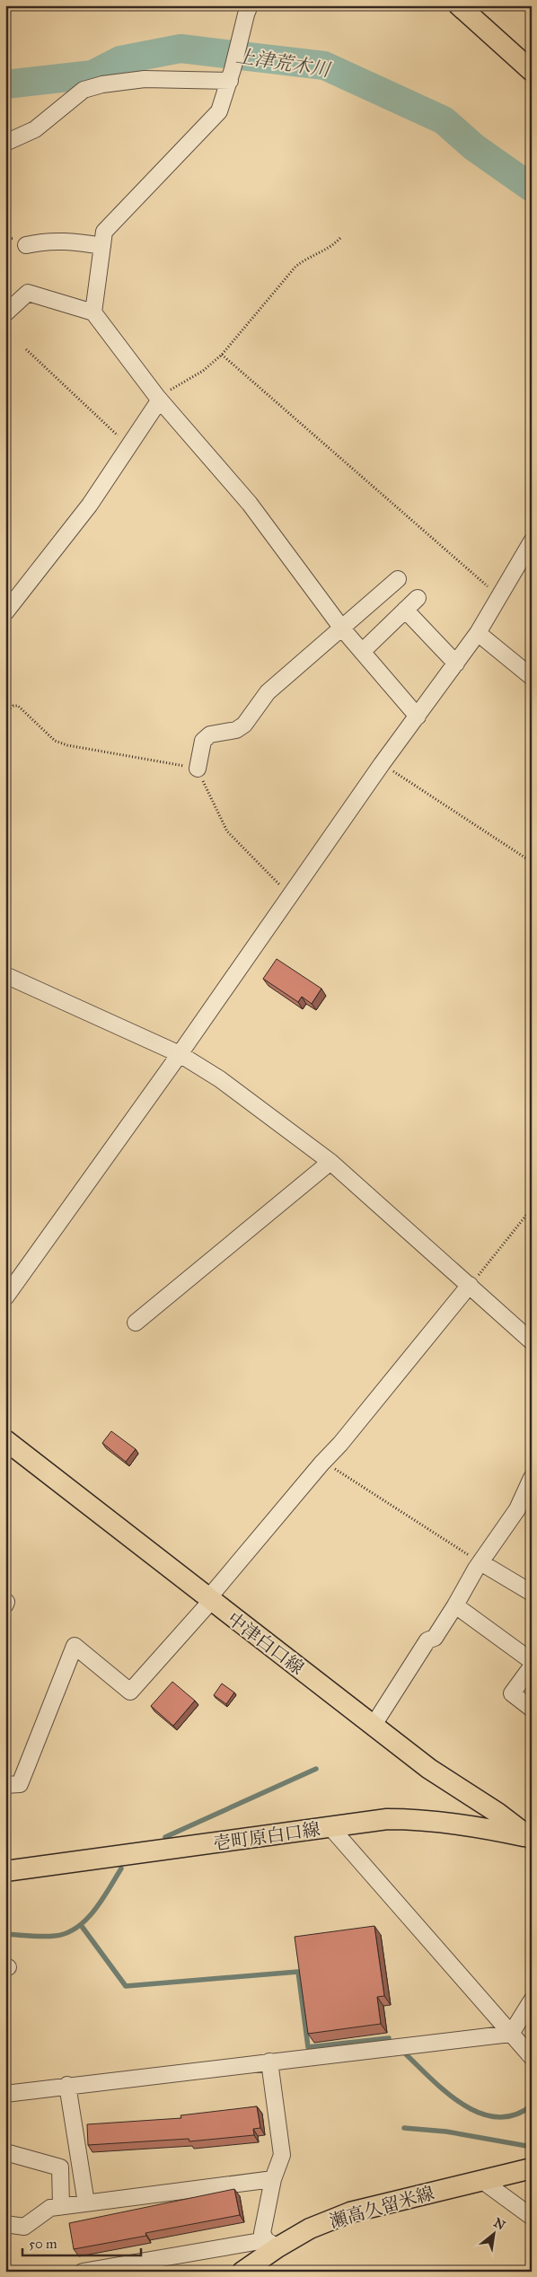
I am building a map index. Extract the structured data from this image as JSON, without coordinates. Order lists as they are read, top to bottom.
{
  "streets": {
    "main road": ["中津白口線", "壱町原白口線", "瀬高久留米線"]
  },
  "crossings": [
    ["中津白口線", "壱町原白口線"]
  ],
  "water": ["上津荒木川"],
  "scale_bar": "50 m",
  "north": "top right"
}
